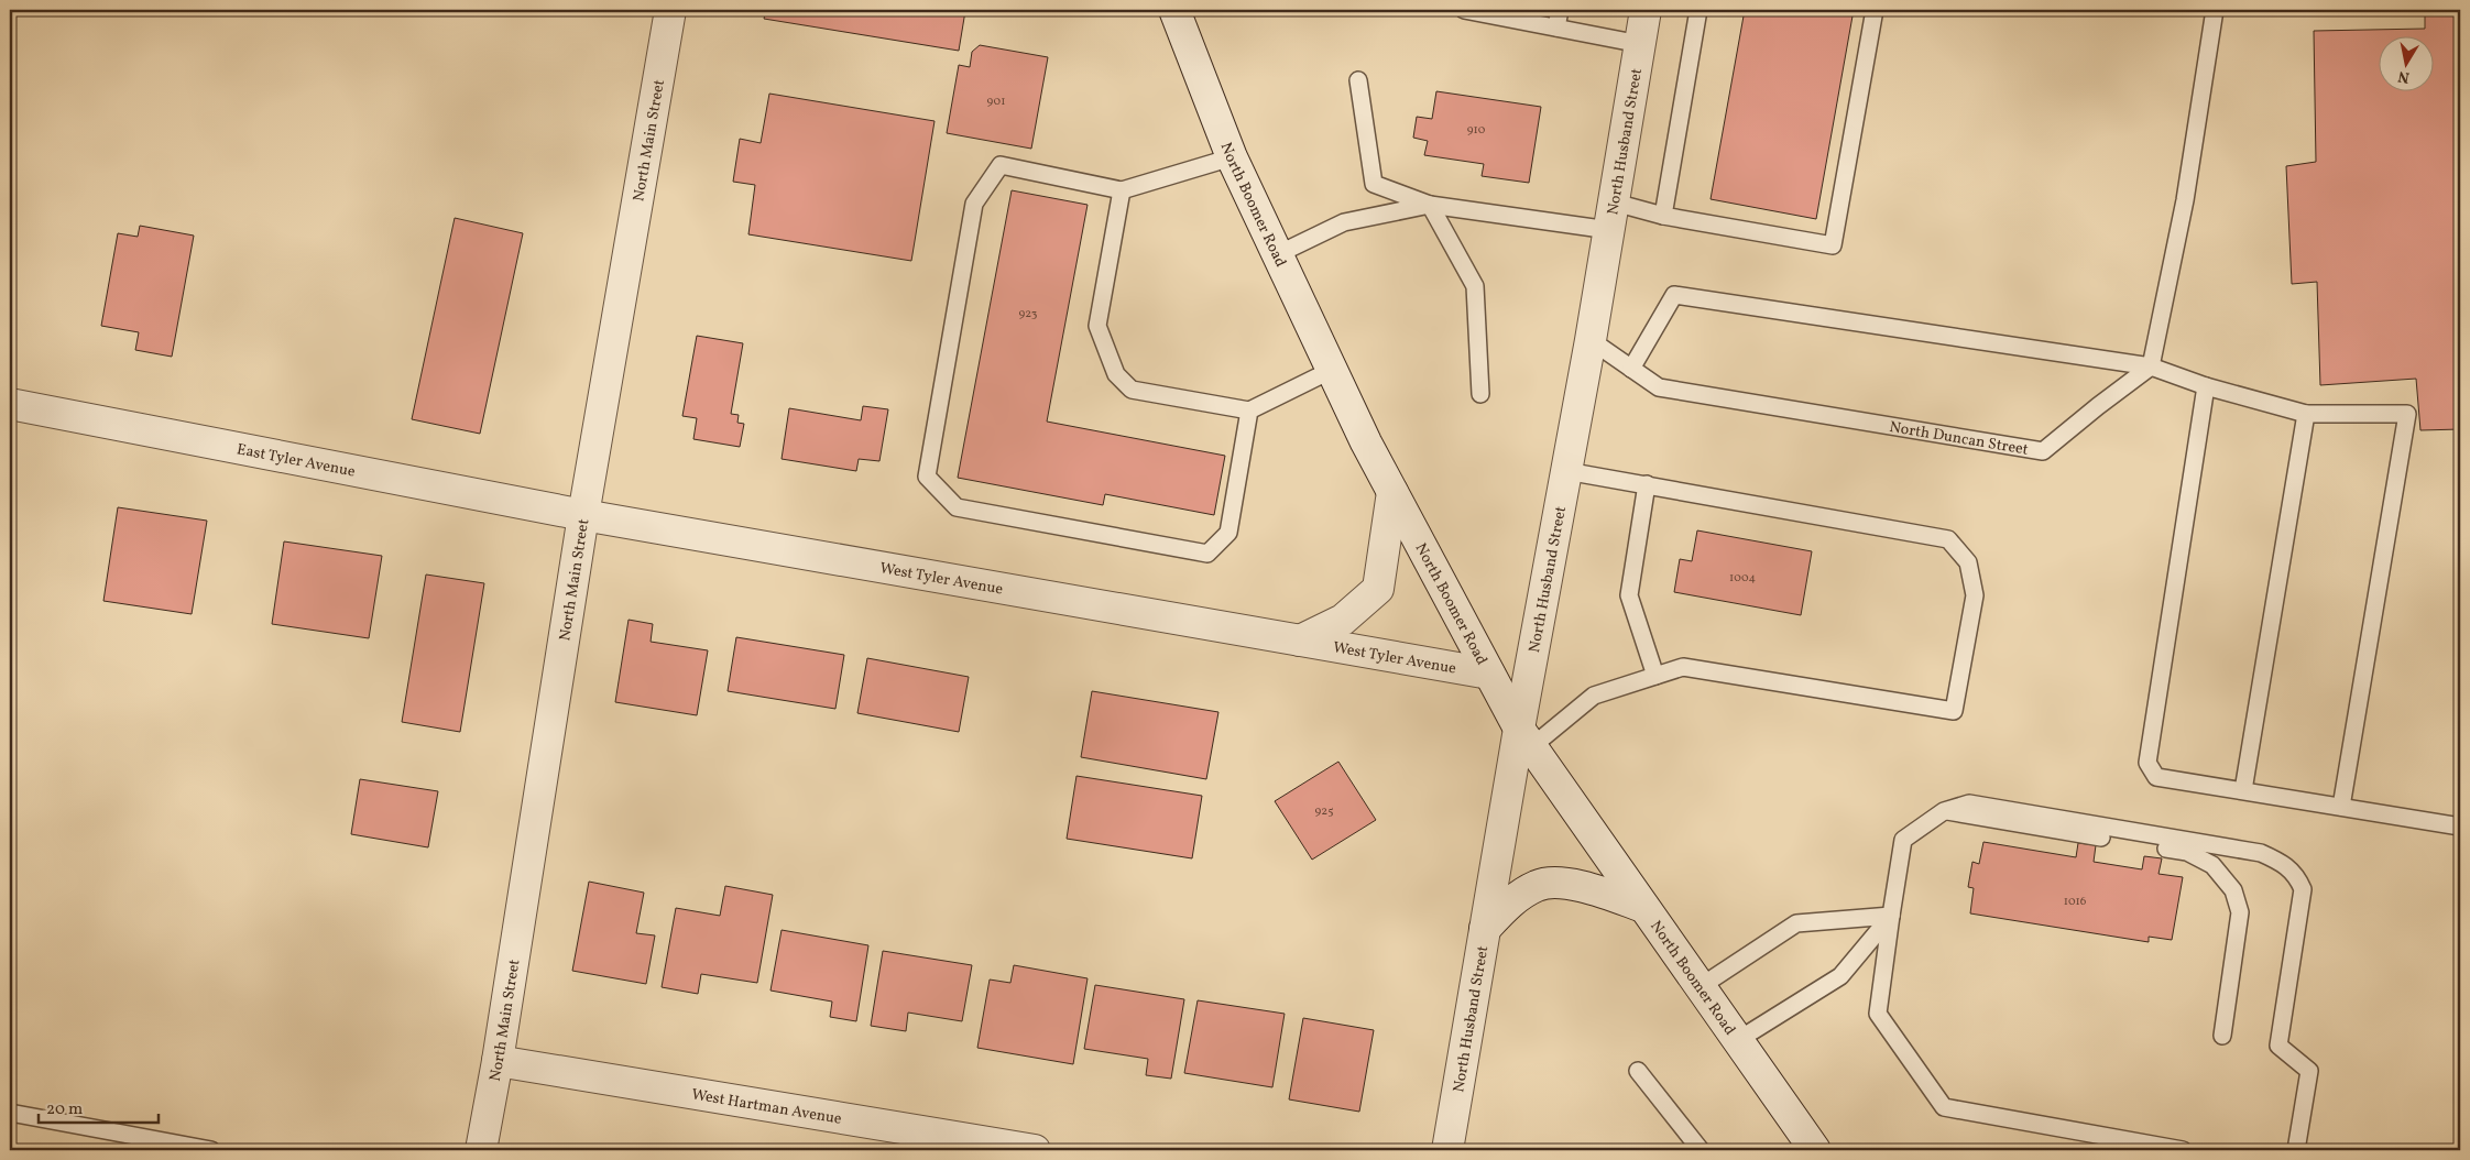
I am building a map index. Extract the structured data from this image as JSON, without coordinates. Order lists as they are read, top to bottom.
{
  "streets": {
    "street": [
      "North Main Street",
      "North Husband Street",
      "North Boomer Road",
      "East Tyler Avenue",
      "West Tyler Avenue",
      "West Hartman Avenue"
    ],
    "lane": ["North Duncan Street"]
  },
  "crossings": [
    ["North Main Street", "East Tyler Avenue"],
    ["North Main Street", "West Tyler Avenue"],
    ["North Main Street", "West Hartman Avenue"],
    ["North Husband Street", "North Boomer Road"],
    ["North Husband Street", "North Duncan Street"],
    ["North Boomer Road", "West Tyler Avenue"],
    ["East Tyler Avenue", "West Tyler Avenue"]
  ],
  "house_numbers": [
    "901",
    "910",
    "923",
    "1004",
    "925",
    "1016"
  ],
  "scale_bar": "20 m",
  "north": "bottom"
}
